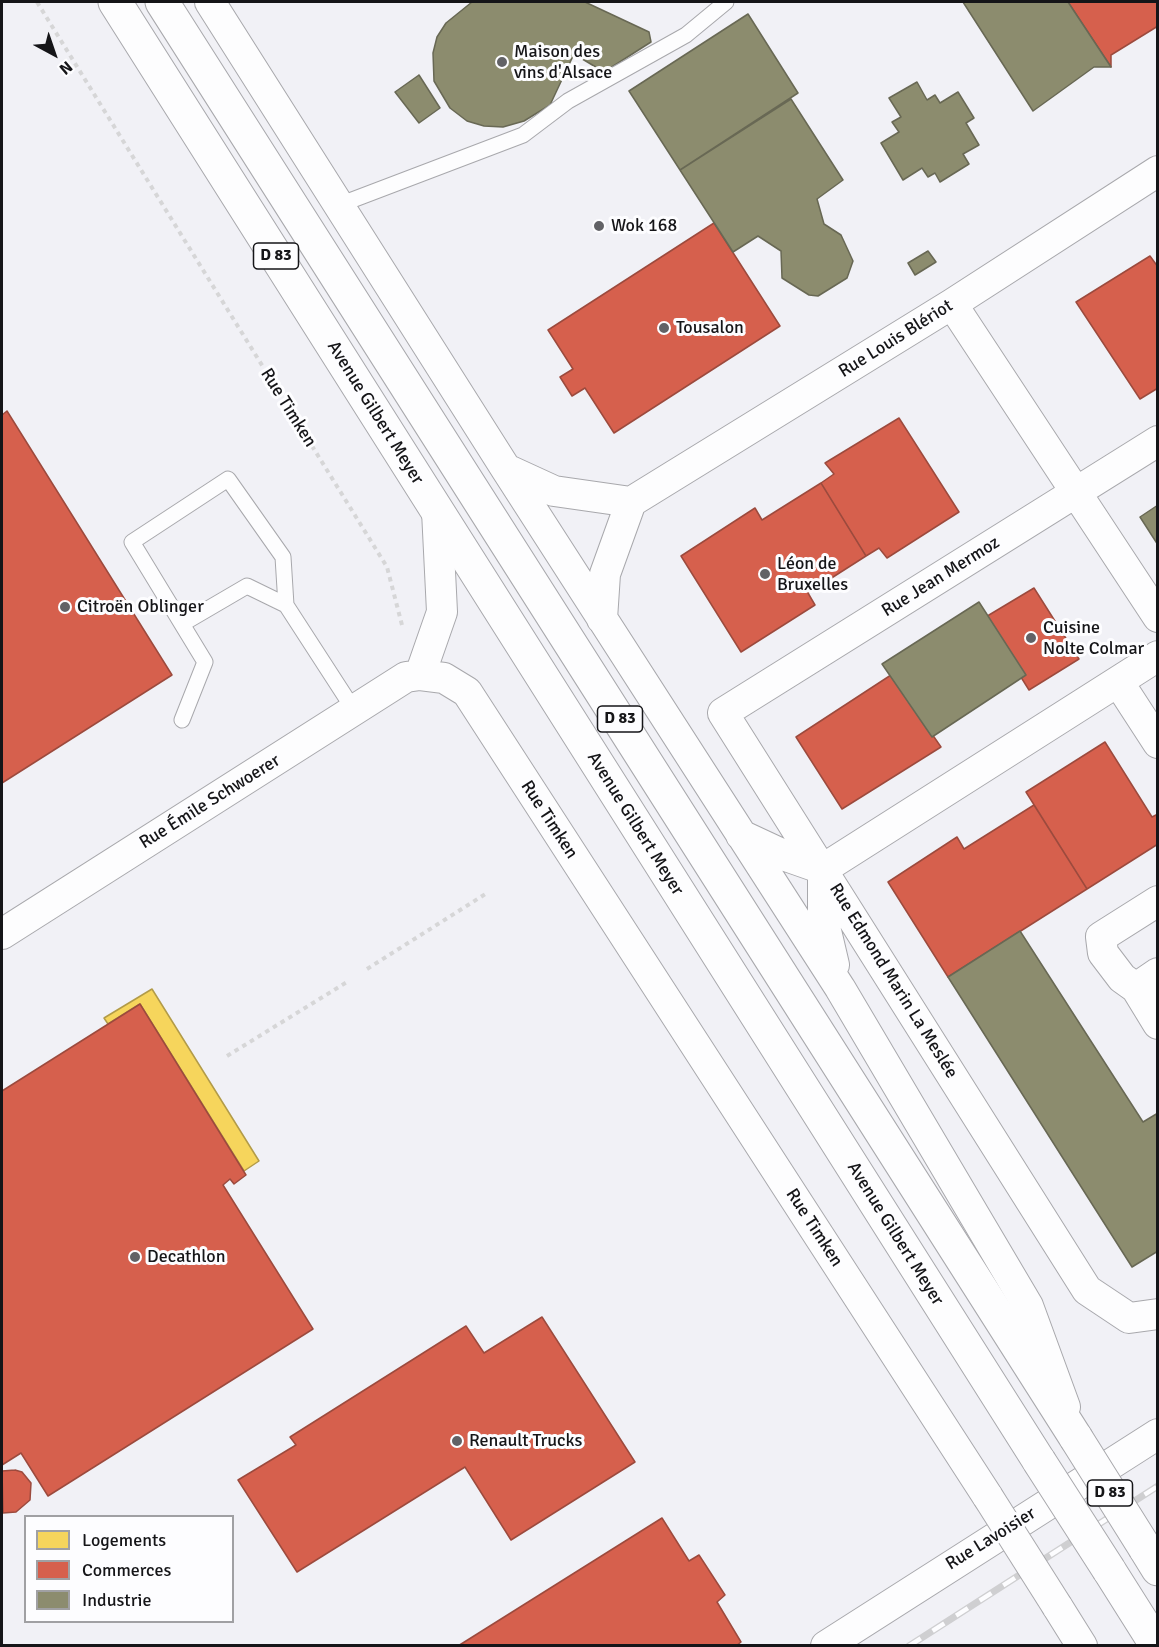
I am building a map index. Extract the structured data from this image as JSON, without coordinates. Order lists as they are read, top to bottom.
{
  "streets": {
    "main road": ["D 83", "Avenue Gilbert Meyer"],
    "street": [
      "Rue Louis Blériot",
      "Rue Timken",
      "Rue Jean Mermoz",
      "Rue Émile Schwoerer",
      "Rue Edmond Marin La Meslée",
      "Rue Lavoisier"
    ]
  },
  "crossings": [
    ["Rue Timken", "Rue Émile Schwoerer"],
    ["Rue Jean Mermoz", "Rue Edmond Marin La Meslée"]
  ],
  "places": [
    "Maison des vins d'Alsace",
    "Wok 168",
    "Tousalon",
    "Léon de Bruxelles",
    "Citroën Oblinger",
    "Cuisine Nolte Colmar",
    "Decathlon",
    "Renault Trucks"
  ],
  "legend": ["Logements", "Commerces", "Industrie"],
  "north": "bottom right"
}
